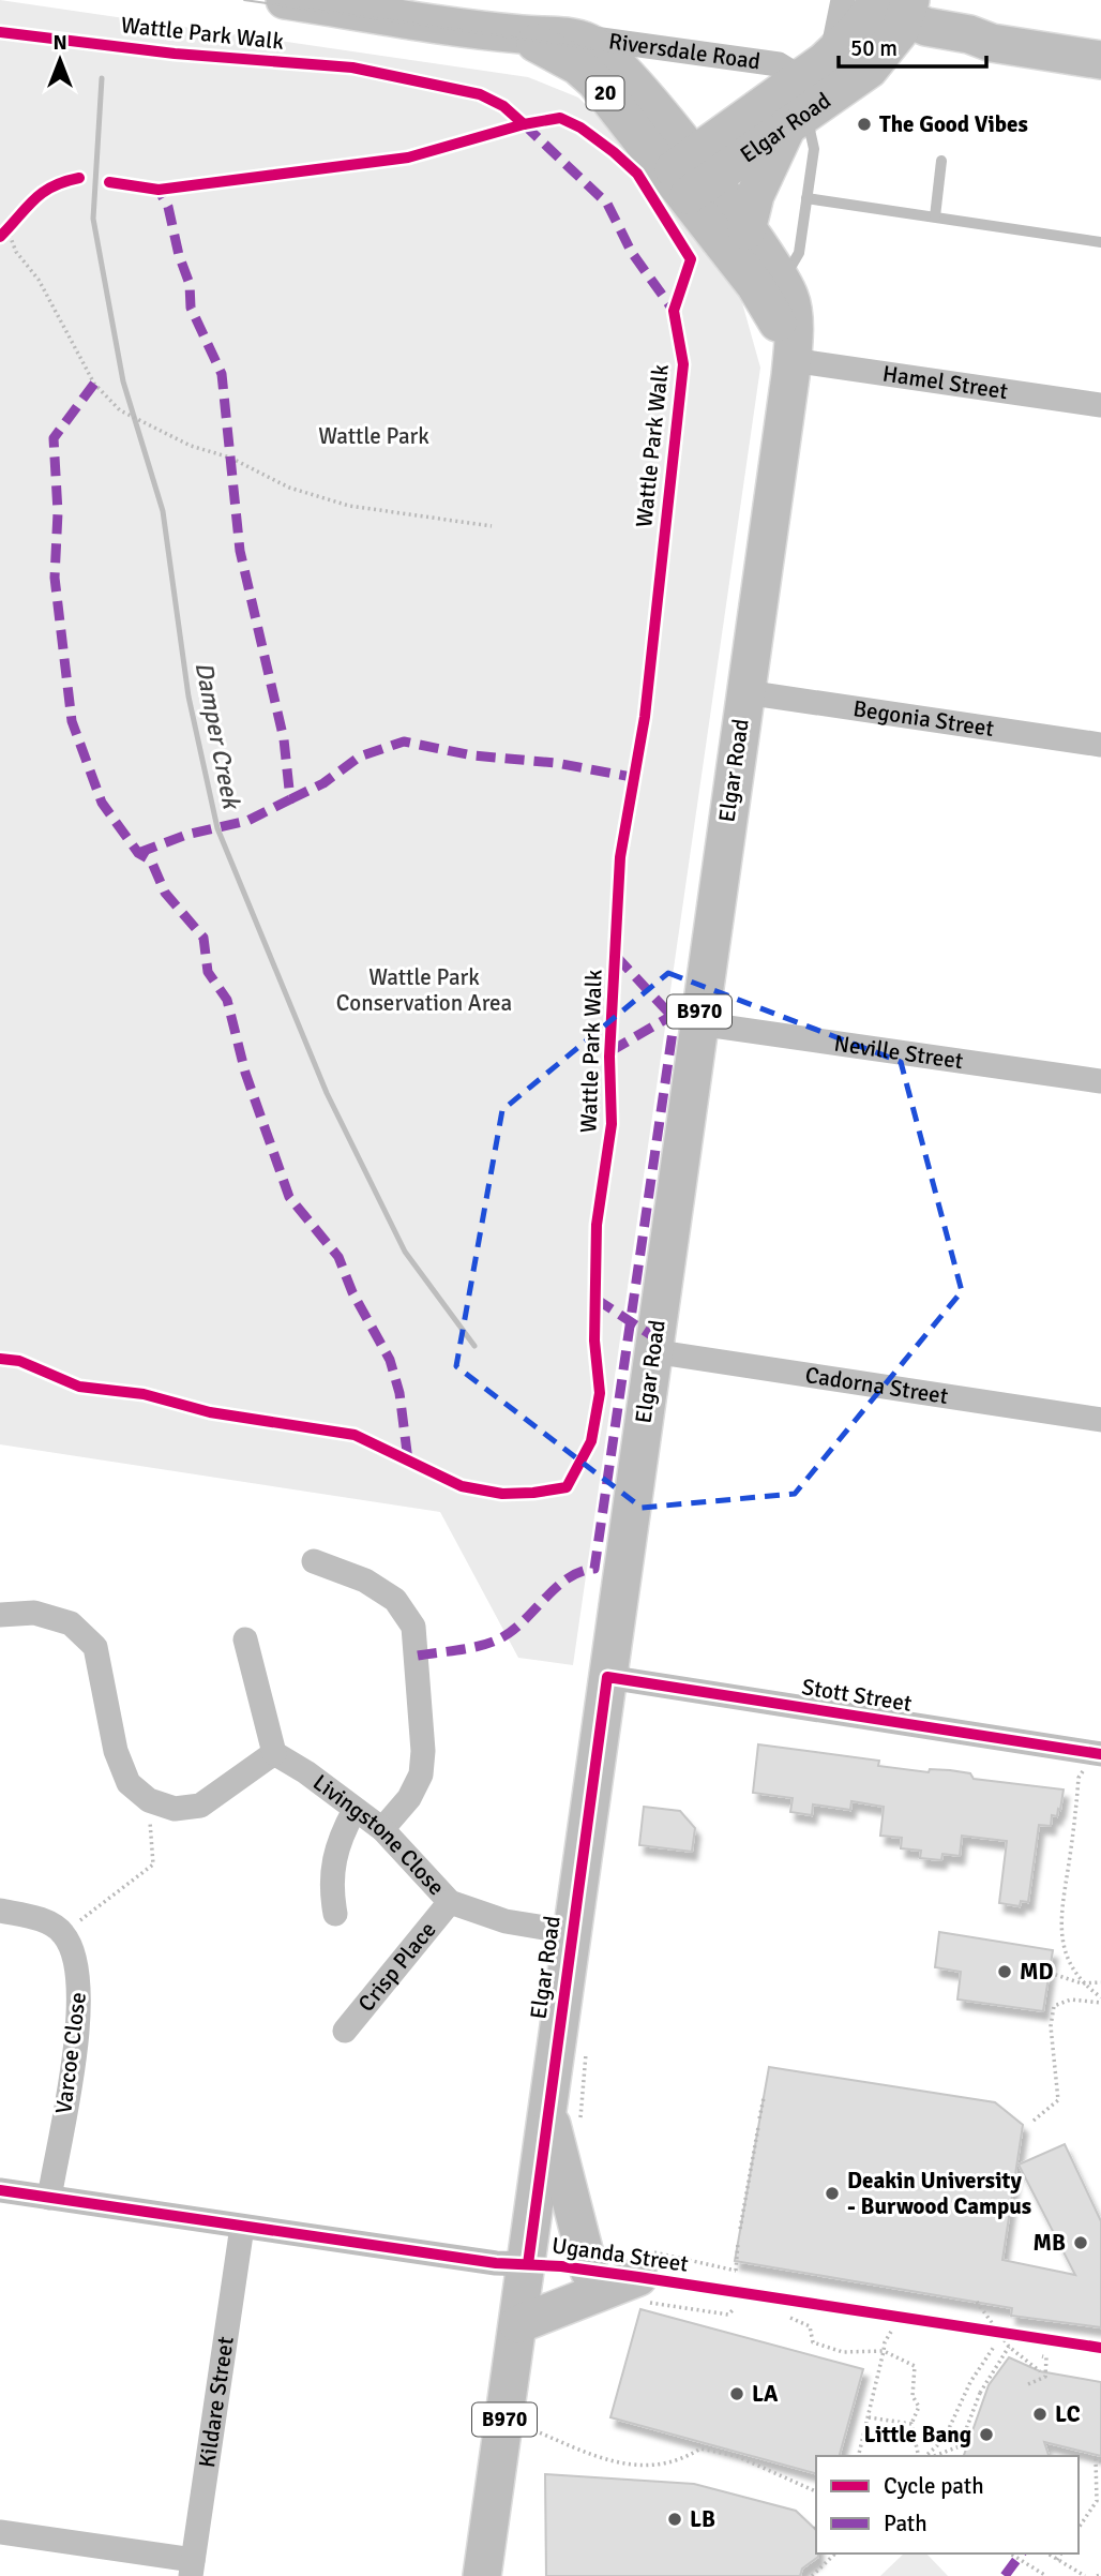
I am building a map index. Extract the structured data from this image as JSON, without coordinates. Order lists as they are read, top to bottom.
{
  "streets": {
    "main road": [
      "Riversdale Road",
      "20",
      "Elgar Road",
      "B970"
    ],
    "street": [
      "Hamel Street",
      "Begonia Street",
      "Neville Street",
      "Cadorna Street",
      "Stott Street",
      "Livingstone Close",
      "Crisp Place",
      "Varcoe Close",
      "Uganda Street",
      "Kildare Street"
    ],
    "cycle path": ["Wattle Park Walk"]
  },
  "crossings": [
    ["Riversdale Road", "Elgar Road"],
    ["Elgar Road", "Hamel Street"],
    ["Elgar Road", "Begonia Street"],
    ["Elgar Road", "Neville Street"],
    ["Elgar Road", "Cadorna Street"],
    ["Elgar Road", "Stott Street"],
    ["Elgar Road", "Livingstone Close"],
    ["Elgar Road", "Uganda Street"],
    ["Livingstone Close", "Crisp Place"],
    ["Varcoe Close", "Uganda Street"],
    ["Uganda Street", "Kildare Street"]
  ],
  "water": ["Damper Creek"],
  "parks": ["Wattle Park", "Wattle Park Conservation Area"],
  "places": [
    "The Good Vibes",
    "MD",
    "Deakin University - Burwood Campus",
    "MB",
    "LA",
    "LC",
    "Little Bang",
    "LB"
  ],
  "legend": ["Cycle path", "Path"],
  "scale_bar": "50 m",
  "north": "top"
}
